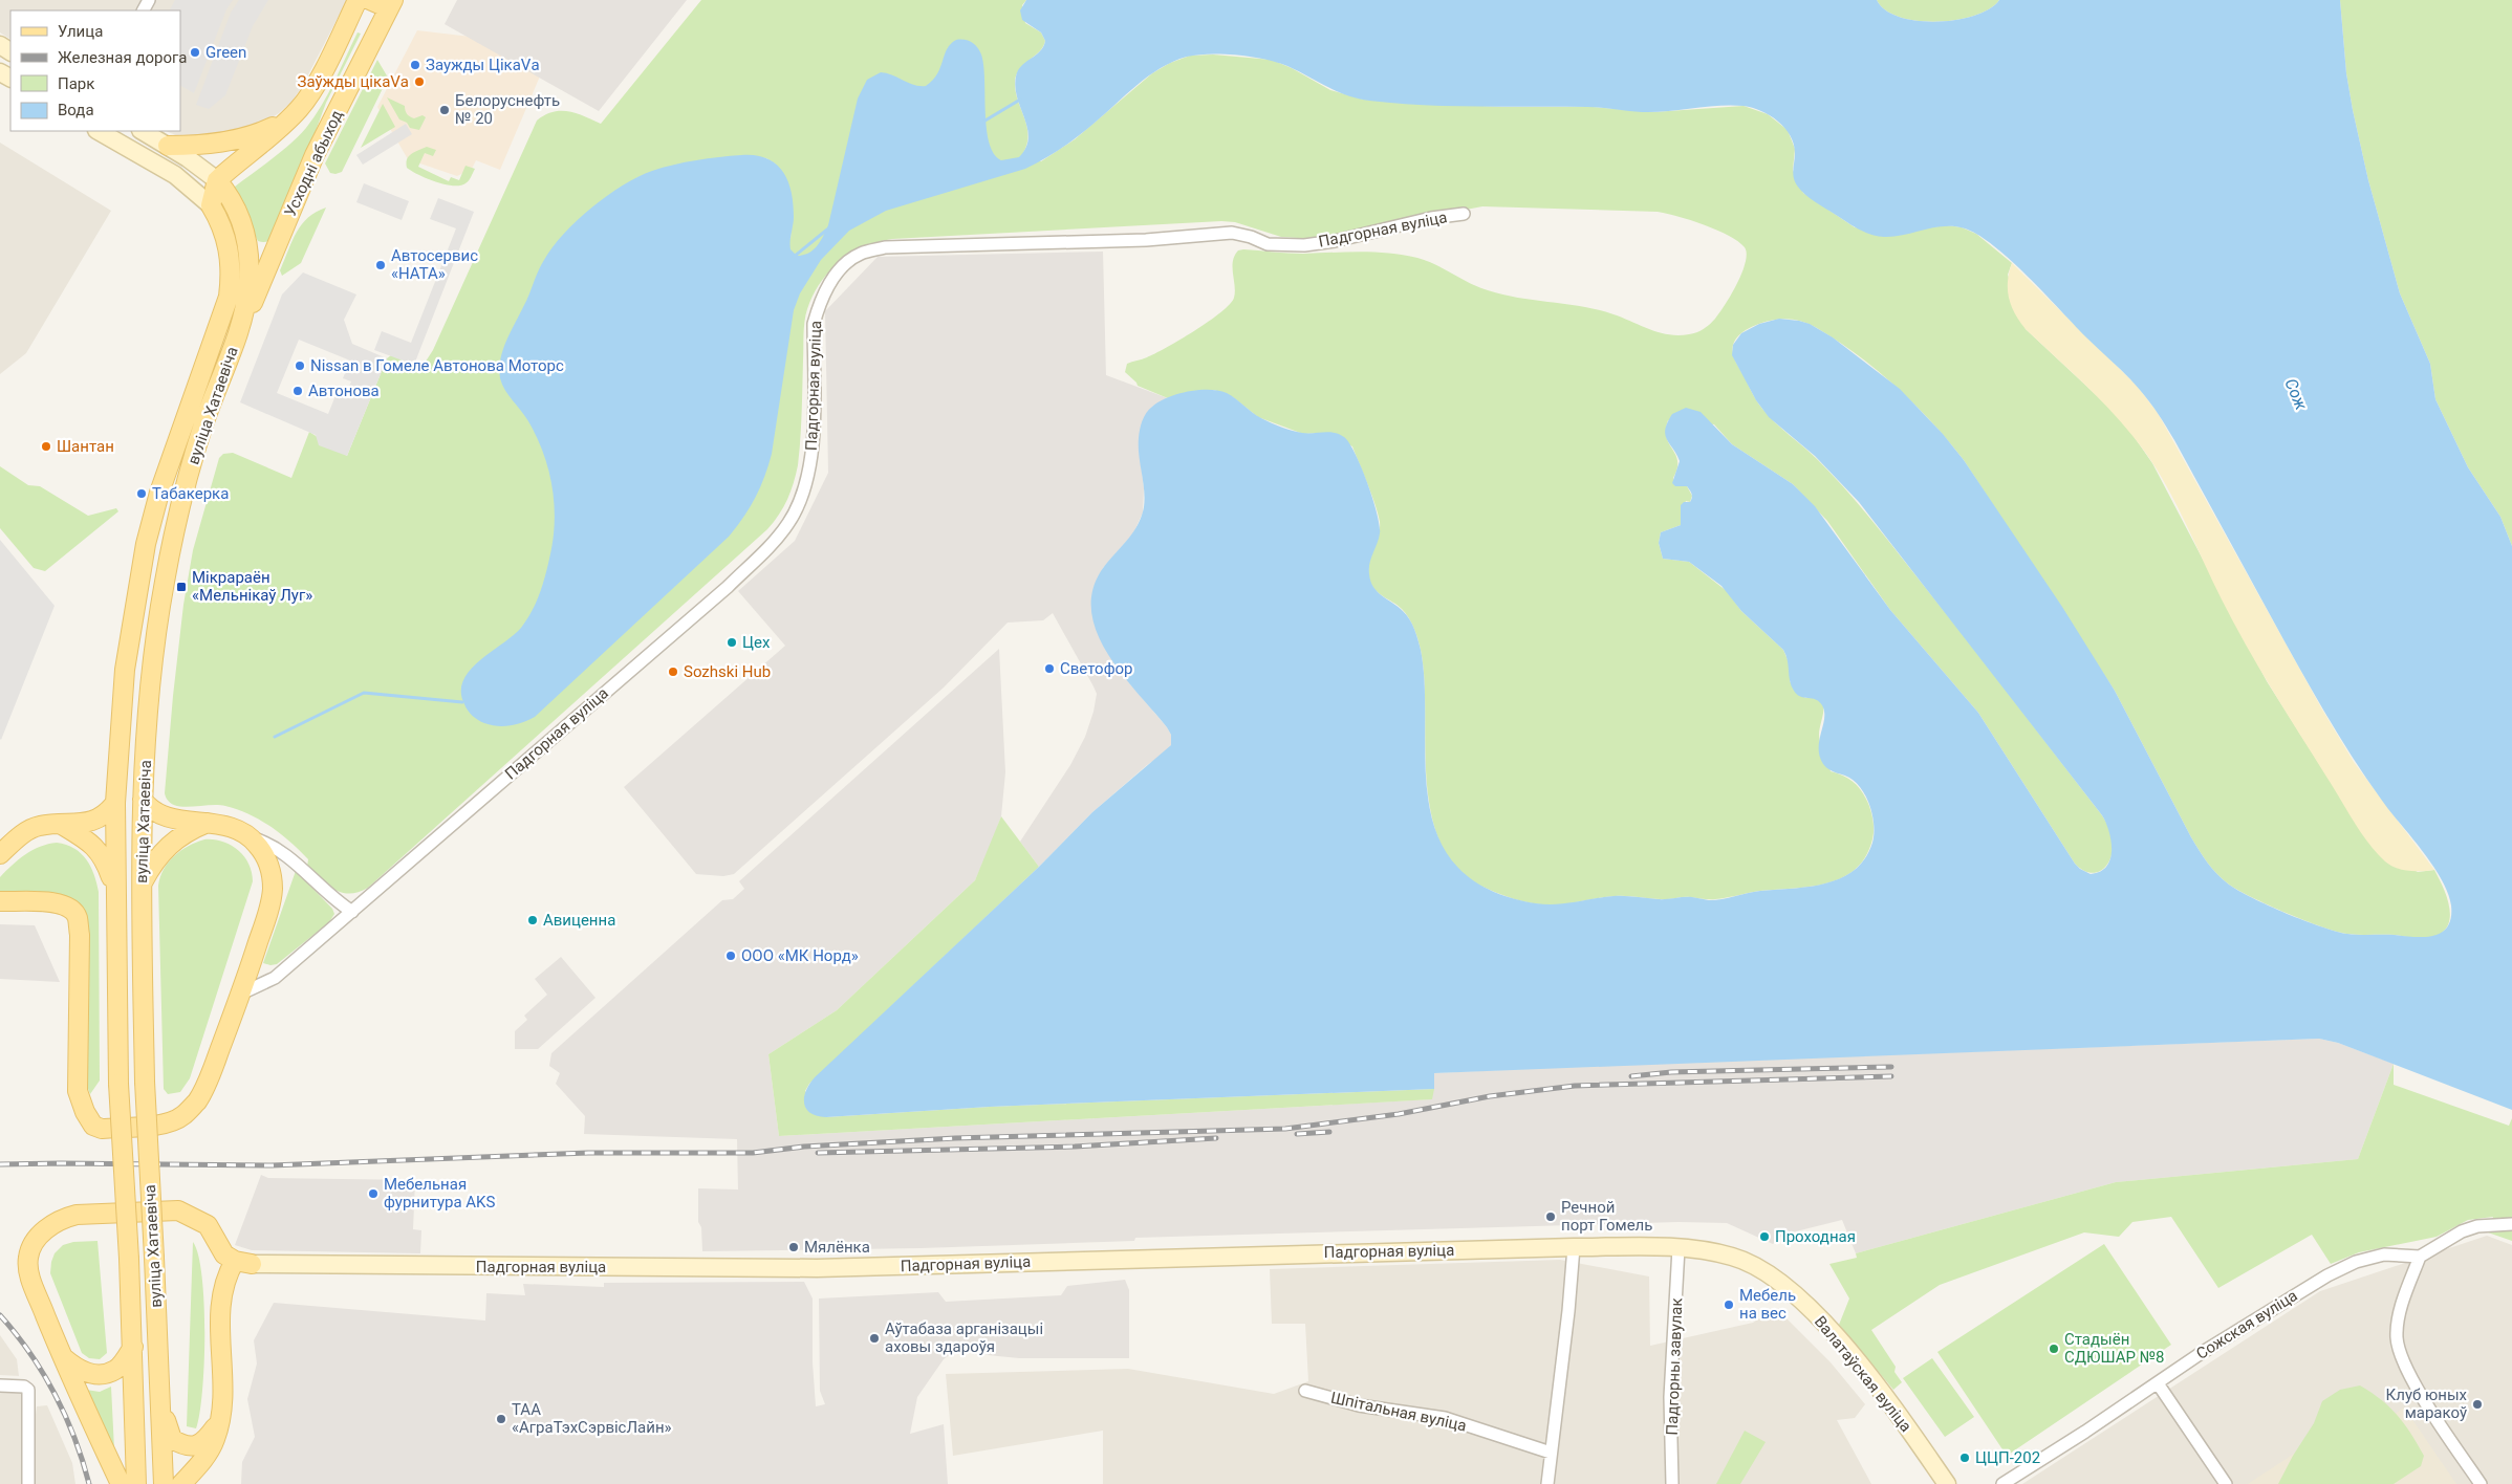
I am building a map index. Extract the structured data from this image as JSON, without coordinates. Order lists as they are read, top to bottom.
{
  "streets": {
    "main road": ["Усходні абыход", "вуліца Хатаевіча"],
    "street": [
      "Падгорная вуліца",
      "Сожская вуліца",
      "Падгорны завулак",
      "Валатаўская вуліца",
      "Шпітальная вуліца"
    ]
  },
  "crossings": [
    ["Усходні абыход", "вуліца Хатаевіча"],
    ["Падгорная вуліца", "Падгорны завулак"],
    ["Падгорная вуліца", "Валатаўская вуліца"],
    ["Падгорны завулак", "Валатаўская вуліца"]
  ],
  "water": ["Сож"],
  "places": {
    "other": [
      "Green",
      "Заужды ЦікаVа",
      "Заўжды цікаVа",
      "Белоруснефть № 20",
      "Автосервис «НАТА»",
      "Nissan в Гомеле Автонова Моторс",
      "Автонова",
      "Шантан",
      "Табакерка",
      "Цех",
      "Светофор",
      "Sozhski Hub",
      "Авиценна",
      "ООО «МК Норд»",
      "Мебельная фурнитура AKS",
      "Речной порт Гомель",
      "Проходная",
      "Мялёнка",
      "Мебель на вес",
      "Аўтабаза арганізацыі аховы здароўя",
      "Стадыён СДЮШАР №8",
      "Клуб юных маракоў",
      "ТАА «АграТэхСэрвісЛайн»",
      "ЦЦП-202"
    ],
    "transit": ["Мікрараён «Мельнікаў Луг»"]
  },
  "legend": [
    "Улица",
    "Железная дорога",
    "Парк",
    "Вода"
  ]
}
